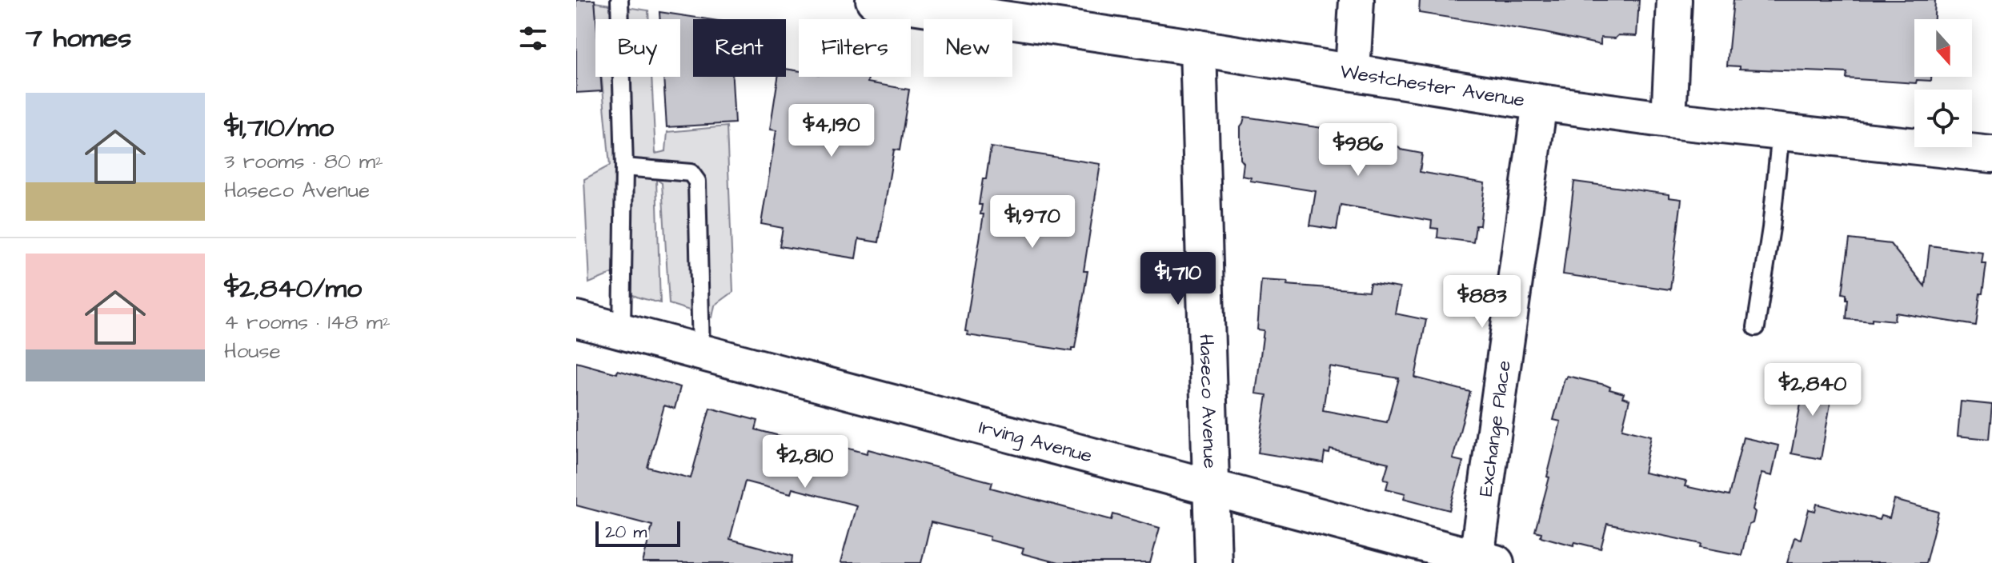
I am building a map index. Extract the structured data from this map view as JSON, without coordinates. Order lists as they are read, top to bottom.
{
  "streets": {
    "street": [
      "Westchester Avenue",
      "Haseco Avenue",
      "Exchange Place",
      "Irving Avenue"
    ]
  },
  "crossings": [
    ["Westchester Avenue", "Haseco Avenue"],
    ["Westchester Avenue", "Exchange Place"],
    ["Haseco Avenue", "Irving Avenue"],
    ["Exchange Place", "Irving Avenue"]
  ],
  "scale_bar": "20 m",
  "north": "bottom",
  "page": {
    "heading": "7 homes",
    "chip": [
      "Buy",
      "Rent",
      "Filters",
      "New"
    ],
    "list": [
      {
        "name": "$1,710/mo",
        "note": "3 rooms · 80 m² · Haseco Avenue"
      },
      {
        "name": "$2,840/mo",
        "note": "4 rooms · 148 m² · House"
      }
    ],
    "price": [
      "$4,190",
      "$986",
      "$1,970",
      "$1,710",
      "$883",
      "$2,840",
      "$2,810"
    ],
    "scale": "20 m"
  }
}
